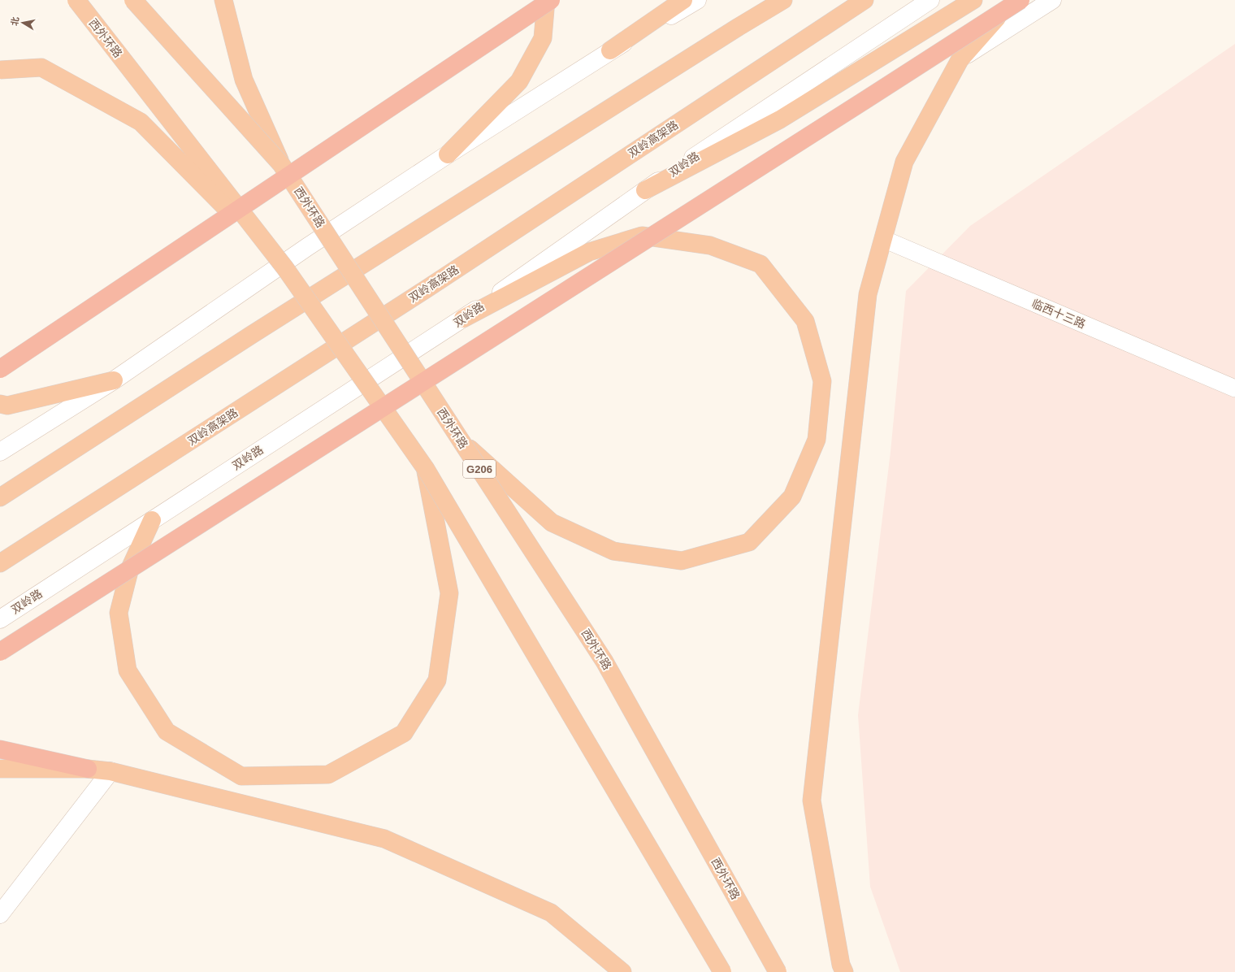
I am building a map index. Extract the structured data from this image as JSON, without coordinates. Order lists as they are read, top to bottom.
{
  "streets": {
    "highway": ["西外环路", "双岭高架路", "G206"],
    "main road": ["双岭路"],
    "street": ["临西十三路"]
  },
  "north": "left"
}
